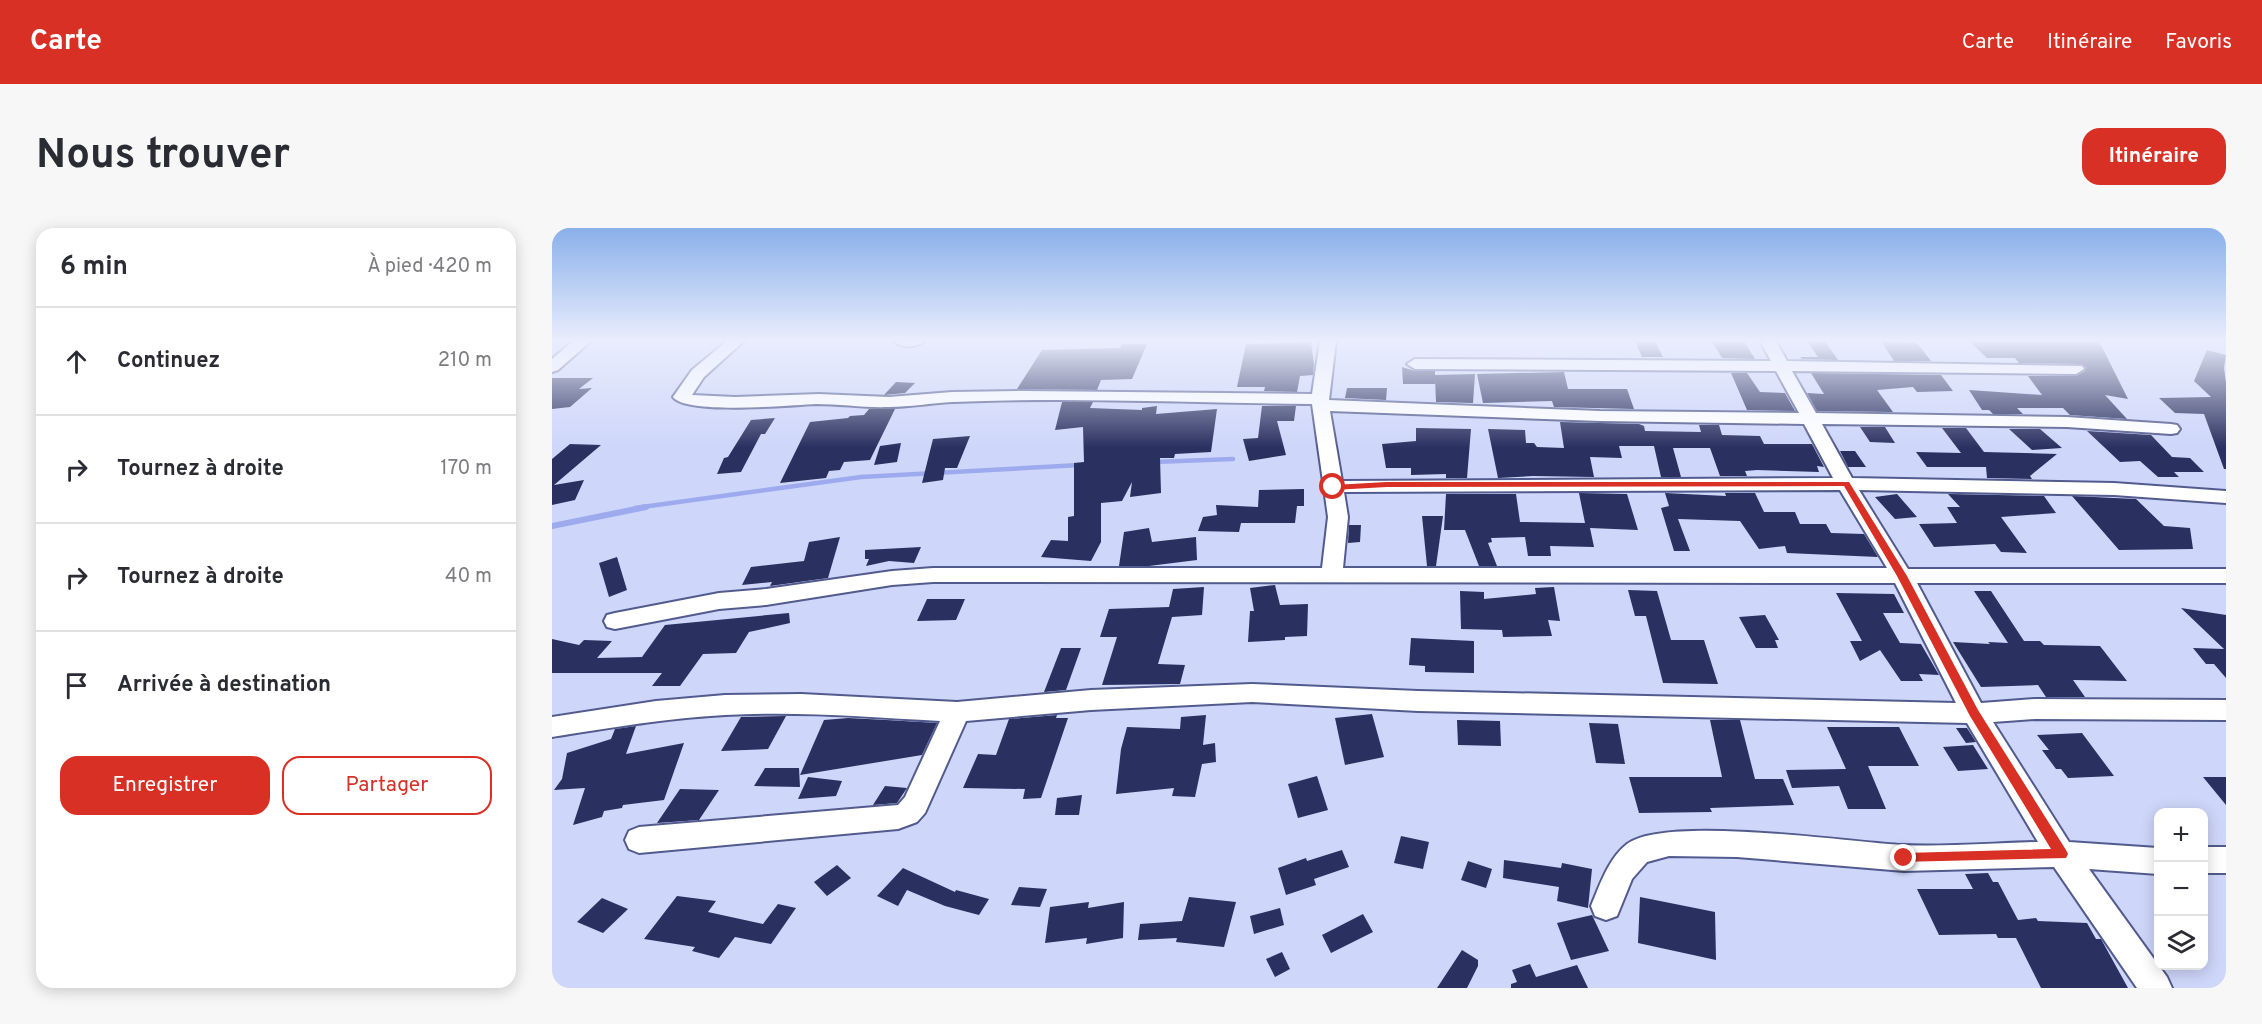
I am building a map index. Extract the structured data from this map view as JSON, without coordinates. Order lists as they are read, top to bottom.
{
  "page": {
    "header": "Carte",
    "nav": ["Carte", "Itinéraire", "Favoris"],
    "buttons": [
      "Itinéraire",
      ["Enregistrer", "Partager"]
    ],
    "title": "Nous trouver",
    "heading": ["6 min", "À pied · 420 m"],
    "list": [
      ["Continuez", "210 m"],
      ["Tournez à droite", "170 m"],
      ["Tournez à droite", "40 m"],
      "Arrivée à destination"
    ],
    "map_buttons": ["+", "−"]
  }
}
